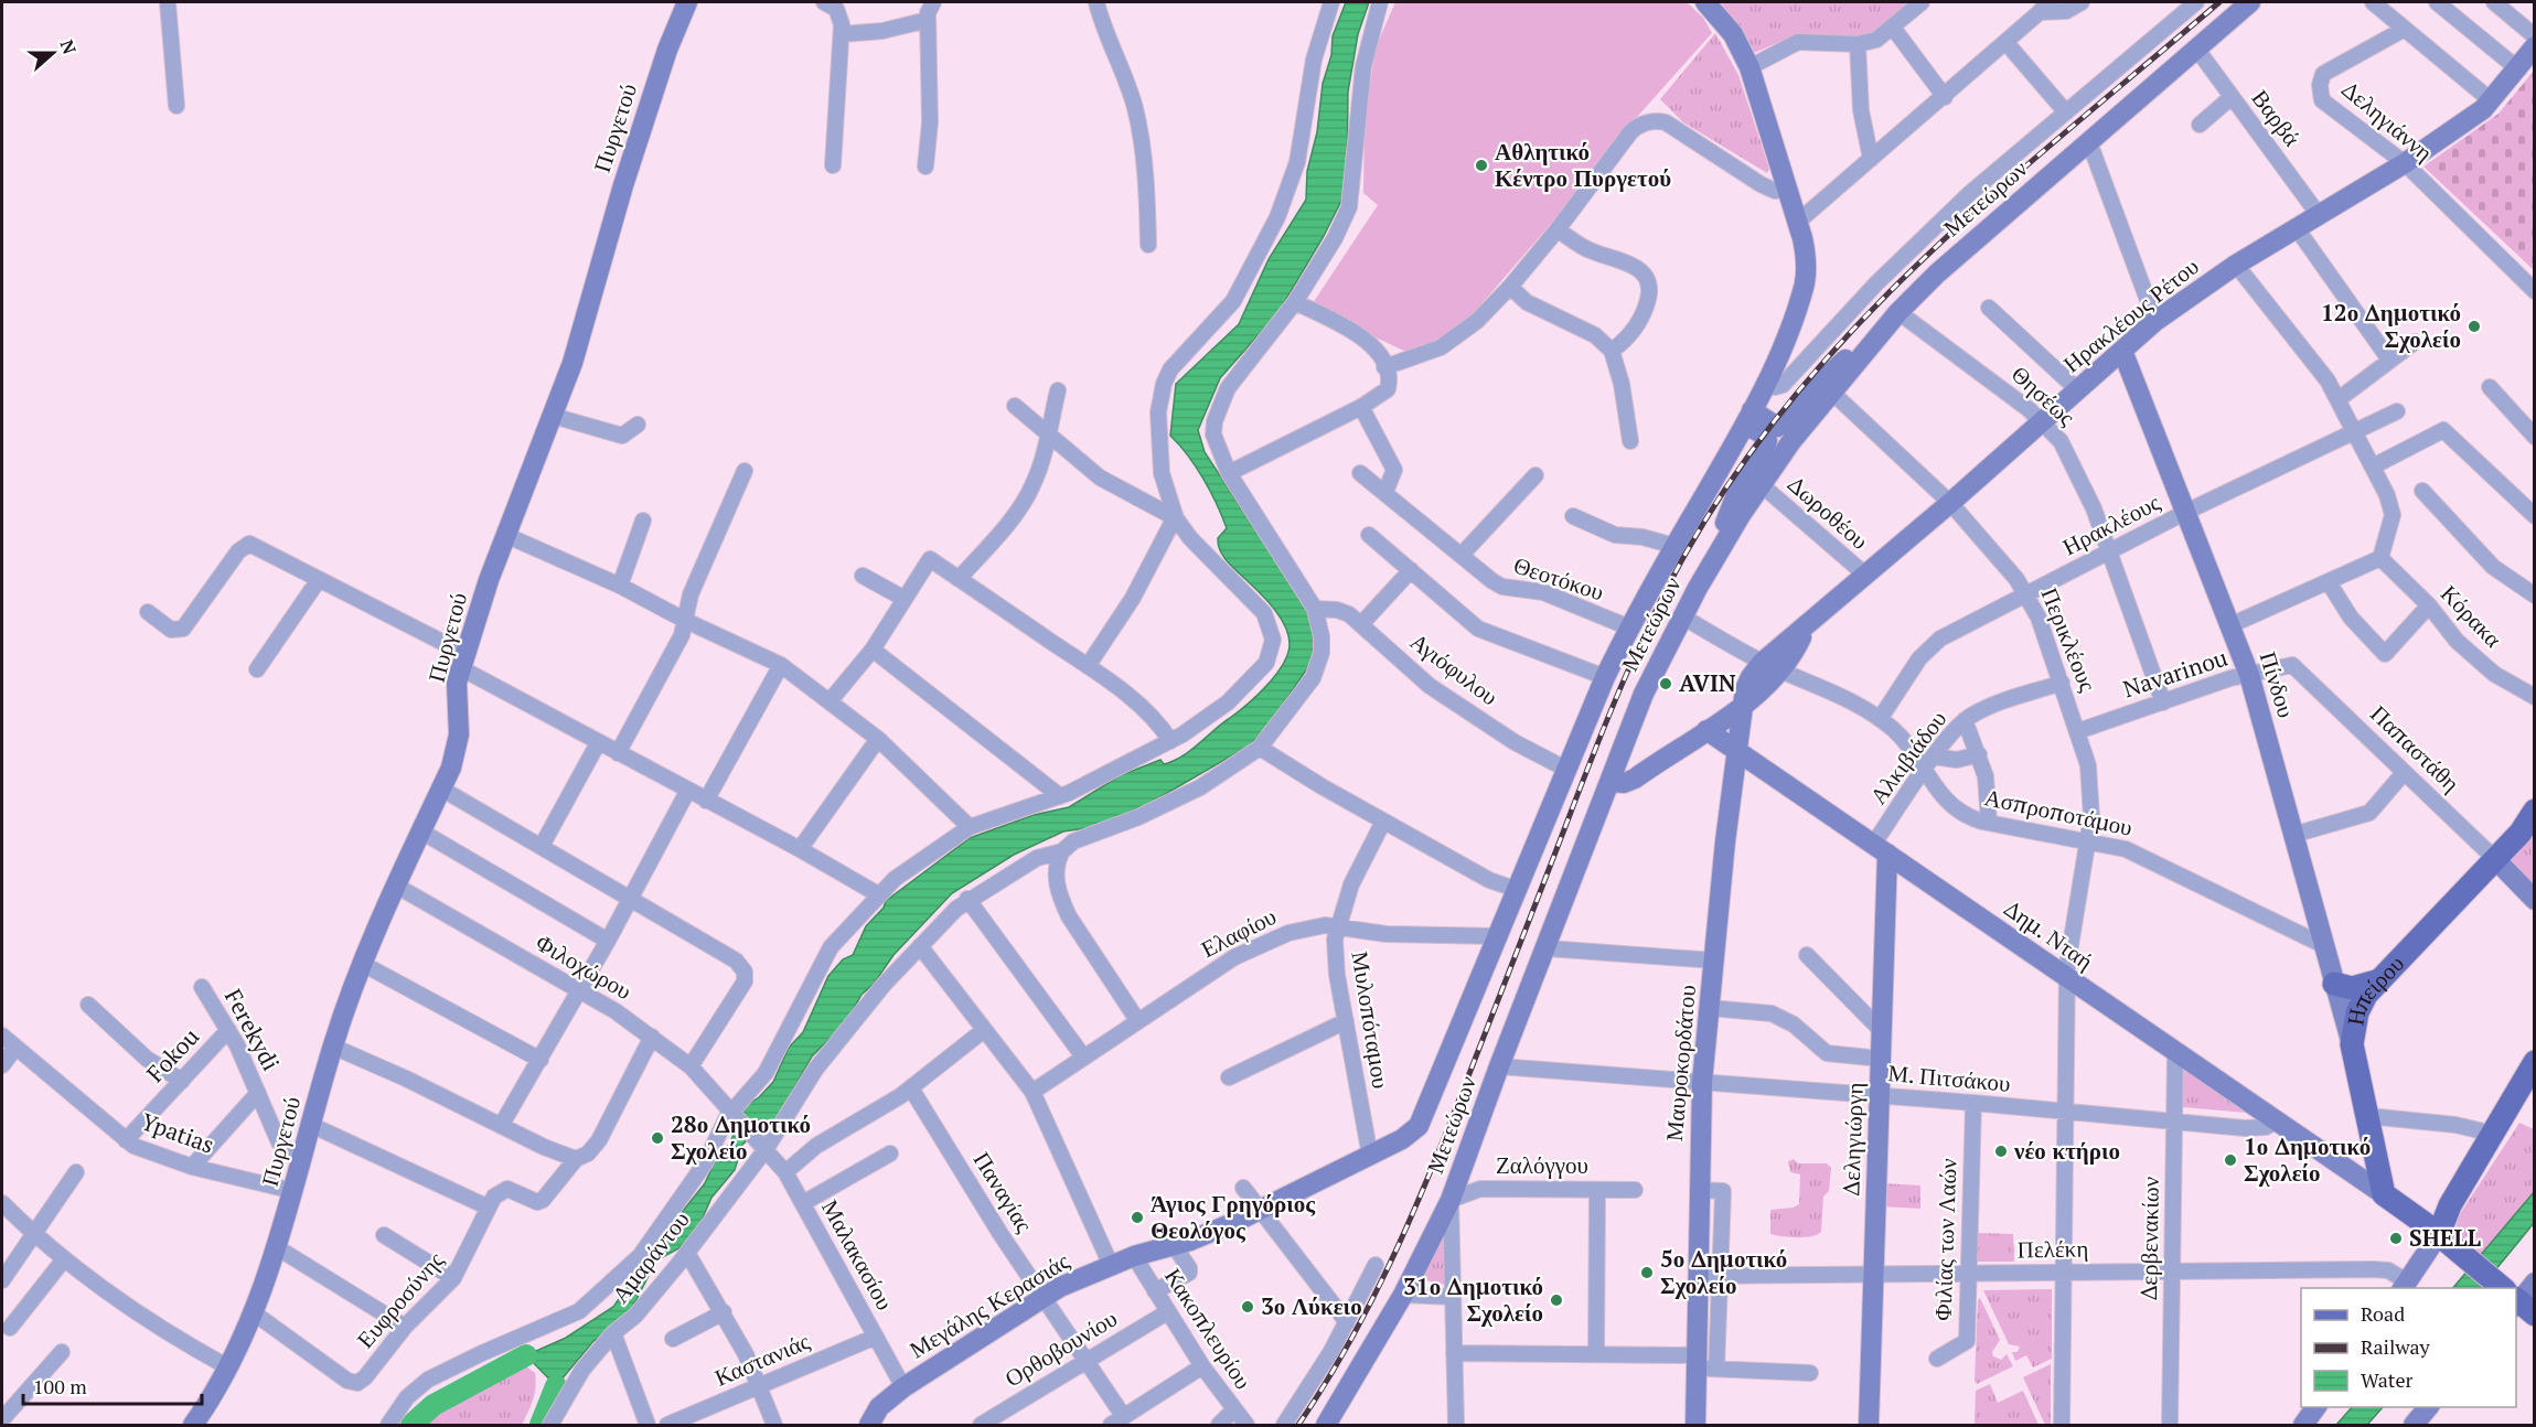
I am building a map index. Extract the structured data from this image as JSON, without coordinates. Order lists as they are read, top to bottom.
{
  "streets": {
    "main road": ["Ηπείρου"],
    "street": [
      "Βαρβά",
      "Δεληγιάννη",
      "Πυργετού",
      "Μετεώρων",
      "Ηρακλέους Ρέτου",
      "Θησέως",
      "Δωροθέου",
      "Ηρακλέους",
      "Θεοτόκου",
      "Κόρακα",
      "Περικλέους",
      "Αγιόφυλου",
      "Navarinou",
      "Πίνδου",
      "Παπαστάθη",
      "Αλκιβιάδου",
      "Ασπροποτάμου",
      "Ελαφίου",
      "Δημ. Νταή",
      "Φιλοχώρου",
      "Μυλοπόταμου",
      "Ferekydi",
      "Fokou",
      "Μαυροκορδάτου",
      "Μ. Πιτσάκου",
      "Ypatias",
      "Δεληγιώργη",
      "Ζαλόγγου",
      "Παναγίας",
      "Δερβενακίων",
      "Φιλίας των Λαών",
      "Πελέκη",
      "Μαλακασίου",
      "Αμαράντου",
      "Ευφροσύνης",
      "Μεγάλης Κερασιάς",
      "Κακοπλευρίου",
      "Ορθοβουνίου",
      "Καστανιάς"
    ]
  },
  "crossings": [
    ["Βαρβά", "Μετεώρων"],
    ["Βαρβά", "Ηρακλέους Ρέτου"],
    ["Δεληγιάννη", "Ηρακλέους Ρέτου"],
    ["Πυργετού", "Φιλοχώρου"],
    ["Πυργετού", "Ferekydi"],
    ["Πυργετού", "Ypatias"],
    ["Πυργετού", "Ευφροσύνης"],
    ["Μετεώρων", "Θησέως"],
    ["Μετεώρων", "Δωροθέου"],
    ["Μετεώρων", "Περικλέους"],
    ["Μετεώρων", "Ασπροποτάμου"],
    ["Μετεώρων", "Μ. Πιτσάκου"],
    ["Μετεώρων", "Ζαλόγγου"],
    ["Ηρακλέους Ρέτου", "Θησέως"],
    ["Ηρακλέους Ρέτου", "Δωροθέου"],
    ["Ηρακλέους Ρέτου", "Περικλέους"],
    ["Ηρακλέους Ρέτου", "Πίνδου"],
    ["Ηρακλέους Ρέτου", "Ασπροποτάμου"],
    ["Θησέως", "Ηρακλέους"],
    ["Θησέως", "Navarinou"],
    ["Ηρακλέους", "Περικλέους"],
    ["Ηρακλέους", "Πίνδου"],
    ["Ηρακλέους", "Ασπροποτάμου"],
    ["Θεοτόκου", "Μεγάλης Κερασιάς"],
    ["Περικλέους", "Navarinou"],
    ["Περικλέους", "Αλκιβιάδου"],
    ["Περικλέους", "Ασπροποτάμου"],
    ["Περικλέους", "Δημ. Νταή"],
    ["Περικλέους", "Μ. Πιτσάκου"],
    ["Περικλέους", "Πελέκη"],
    ["Αγιόφυλου", "Αμαράντου"],
    ["Αγιόφυλου", "Μεγάλης Κερασιάς"],
    ["Navarinou", "Πίνδου"],
    ["Navarinou", "Παπαστάθη"],
    ["Πίνδου", "Παπαστάθη"],
    ["Πίνδου", "Ασπροποτάμου"],
    ["Πίνδου", "Ηπείρου"],
    ["Παπαστάθη", "Ηπείρου"],
    ["Αλκιβιάδου", "Ασπροποτάμου"],
    ["Αλκιβιάδου", "Δημ. Νταή"],
    ["Αλκιβιάδου", "Δεληγιώργη"],
    ["Ελαφίου", "Μυλοπόταμου"],
    ["Ελαφίου", "Μεγάλης Κερασιάς"],
    ["Δημ. Νταή", "Ηπείρου"],
    ["Δημ. Νταή", "Μαυροκορδάτου"],
    ["Δημ. Νταή", "Μ. Πιτσάκου"],
    ["Δημ. Νταή", "Δεληγιώργη"],
    ["Δημ. Νταή", "Δερβενακίων"],
    ["Φιλοχώρου", "Μαλακασίου"],
    ["Φιλοχώρου", "Αμαράντου"],
    ["Μυλοπόταμου", "Μεγάλης Κερασιάς"],
    ["Ferekydi", "Fokou"],
    ["Fokou", "Ypatias"],
    ["Μαυροκορδάτου", "Μ. Πιτσάκου"],
    ["Μαυροκορδάτου", "Πελέκη"],
    ["Μ. Πιτσάκου", "Δεληγιώργη"],
    ["Μ. Πιτσάκου", "Δερβενακίων"],
    ["Μ. Πιτσάκου", "Φιλίας των Λαών"],
    ["Δεληγιώργη", "Πελέκη"],
    ["Παναγίας", "Μεγάλης Κερασιάς"],
    ["Παναγίας", "Ορθοβουνίου"],
    ["Δερβενακίων", "Πελέκη"],
    ["Φιλίας των Λαών", "Πελέκη"],
    ["Μαλακασίου", "Αμαράντου"],
    ["Μαλακασίου", "Μεγάλης Κερασιάς"],
    ["Μαλακασίου", "Καστανιάς"],
    ["Μεγάλης Κερασιάς", "Κακοπλευρίου"],
    ["Κακοπλευρίου", "Ορθοβουνίου"]
  ],
  "places": [
    "Αθλητικό Κέντρο Πυργετού",
    "12ο Δημοτικό Σχολείο",
    "AVIN",
    "28ο Δημοτικό Σχολείο",
    "νέο κτήριο",
    "1ο Δημοτικό Σχολείο",
    "Άγιος Γρηγόριος Θεολόγος",
    "SHELL",
    "5ο Δημοτικό Σχολείο",
    "31ο Δημοτικό Σχολείο",
    "3ο Λύκειο"
  ],
  "legend": ["Road", "Railway", "Water"],
  "scale_bar": "100 m",
  "north": "right"
}
